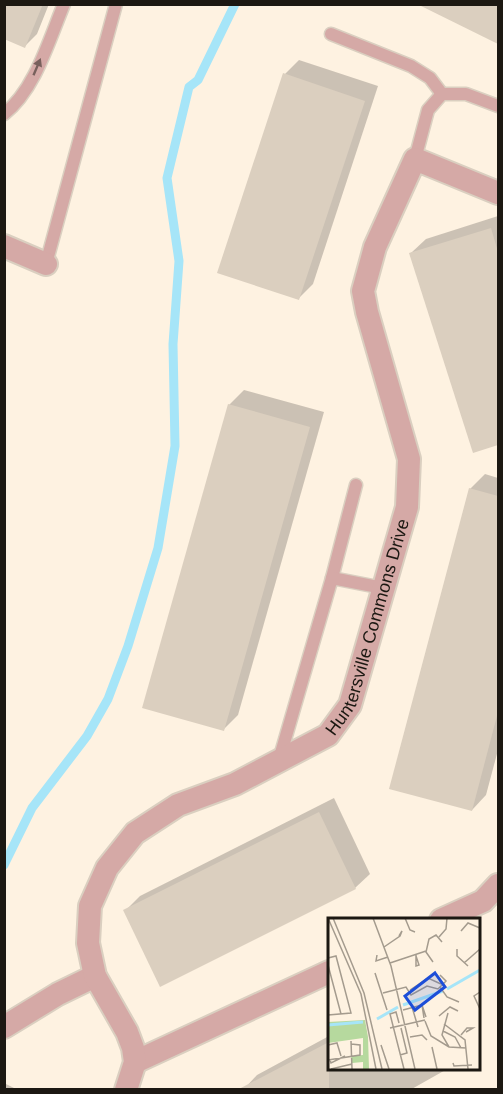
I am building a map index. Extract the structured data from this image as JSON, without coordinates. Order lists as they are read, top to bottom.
{
  "streets": {
    "street": ["Huntersville Commons Drive"]
  }
}
